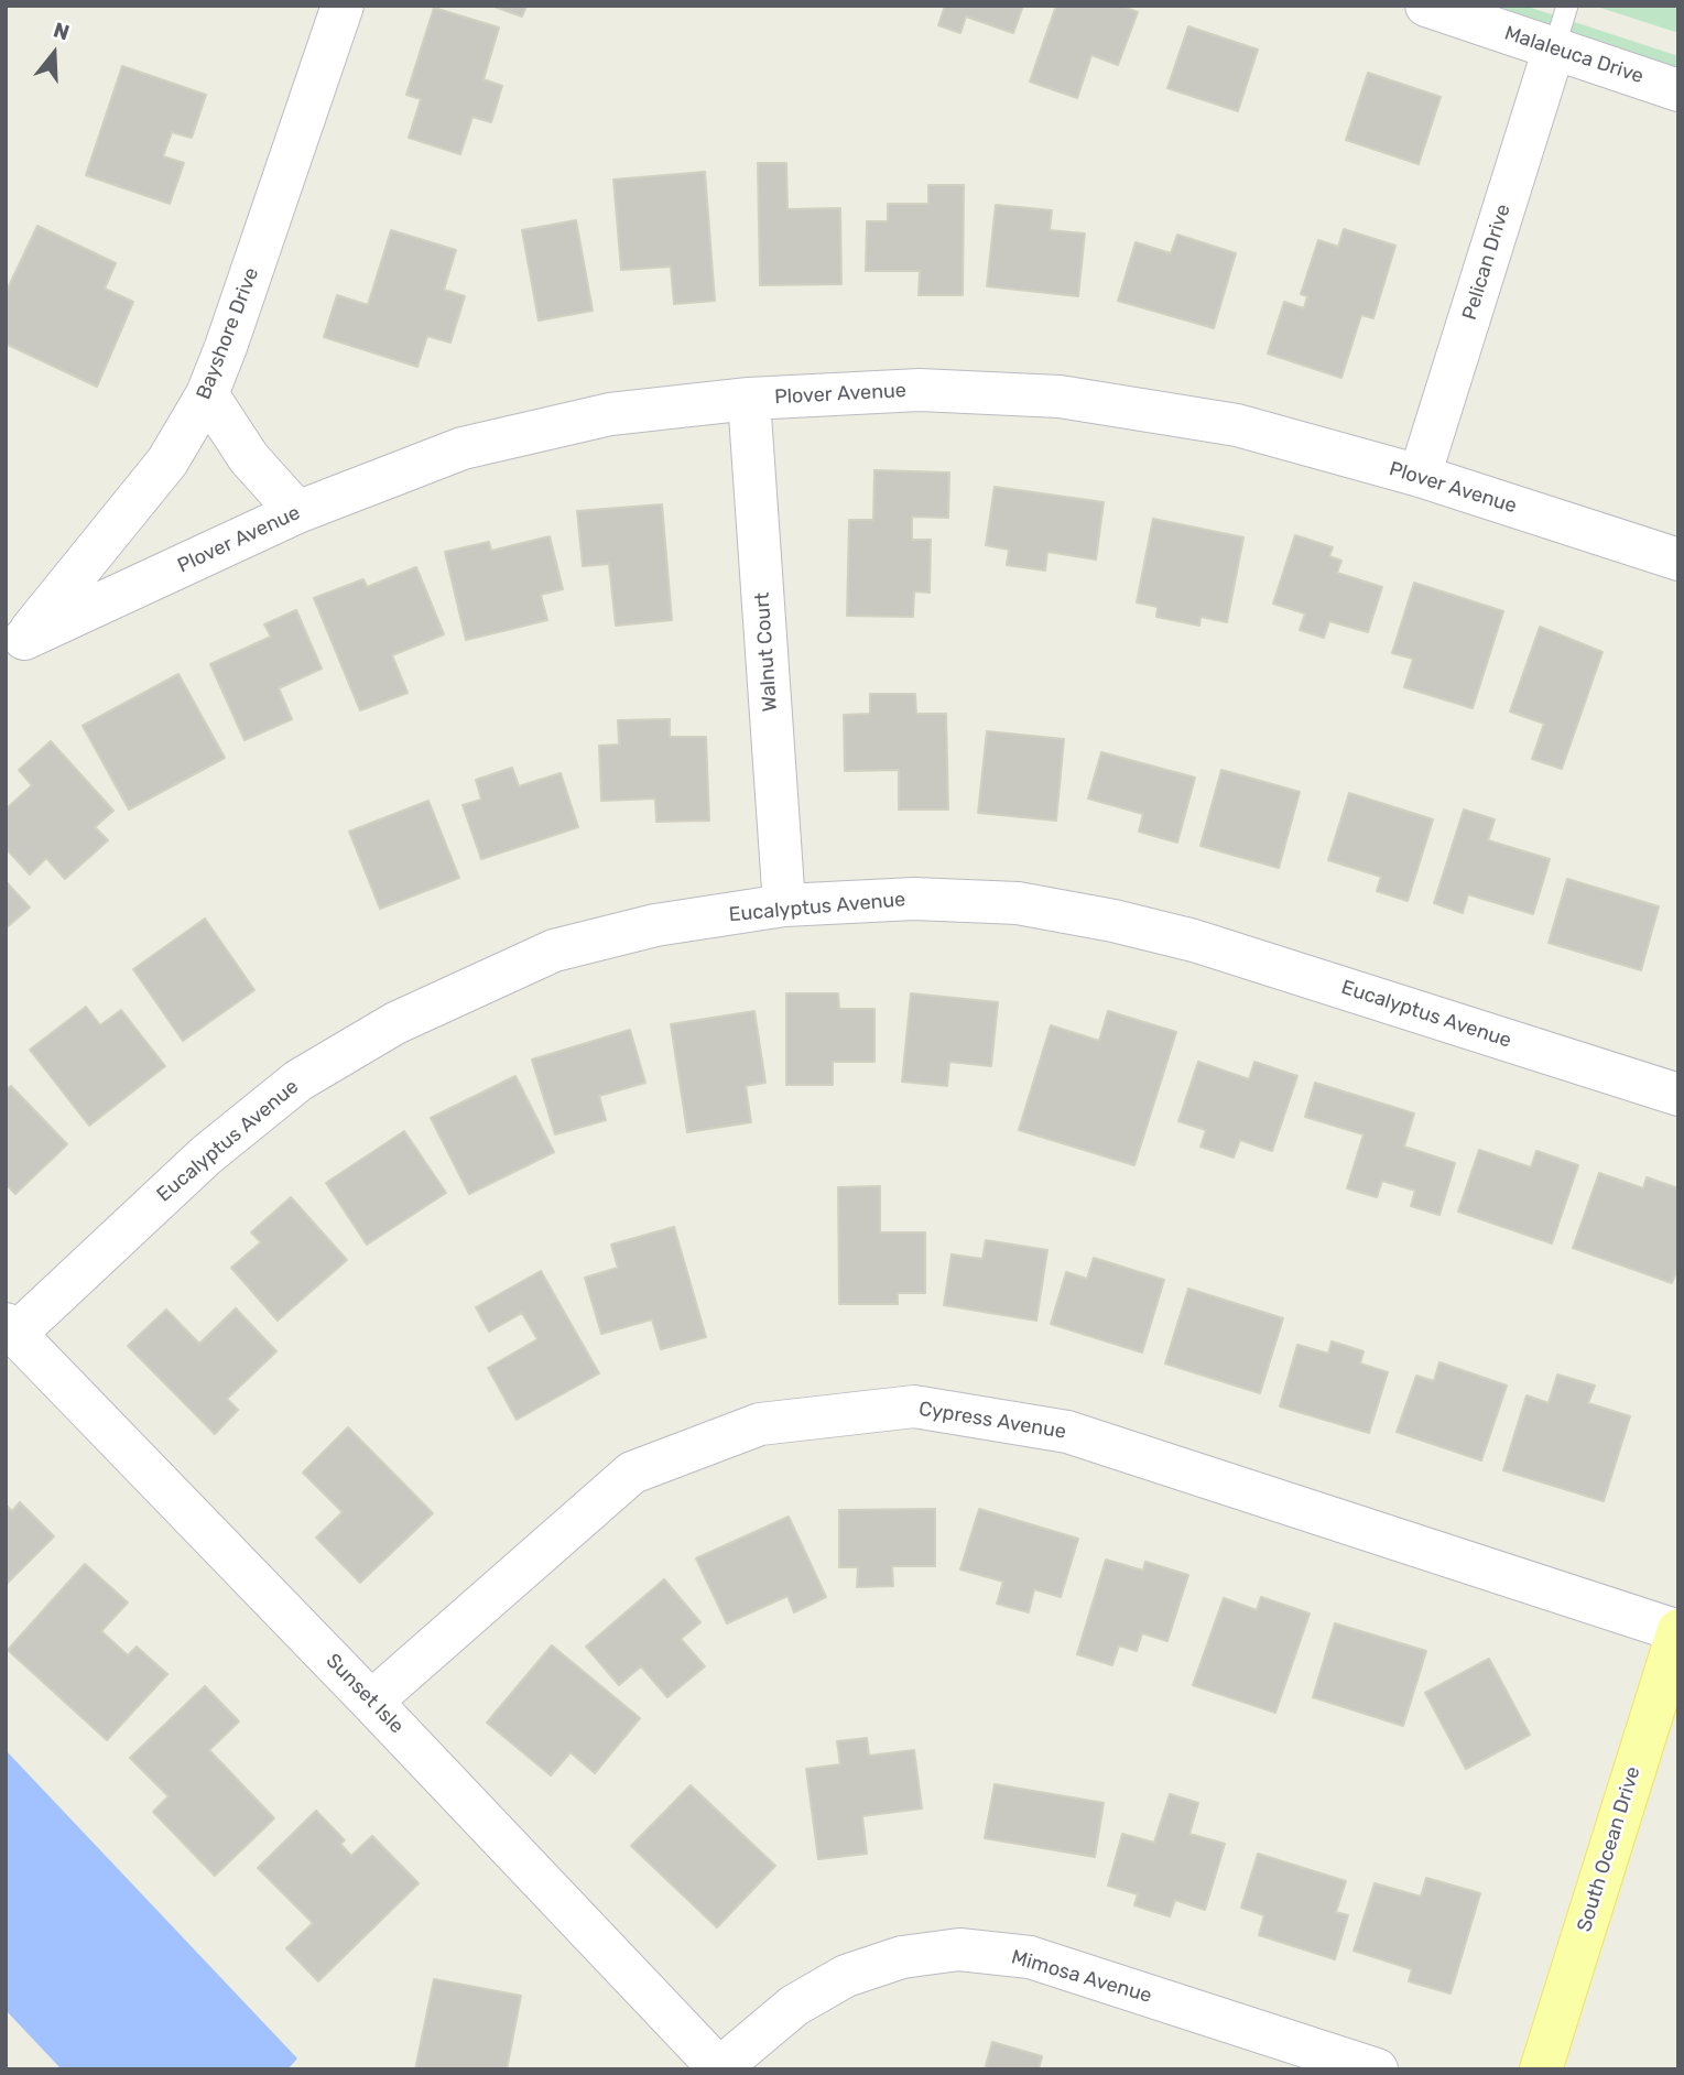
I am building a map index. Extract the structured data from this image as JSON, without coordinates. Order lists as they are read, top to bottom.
{
  "streets": {
    "main road": ["South Ocean Drive"],
    "street": [
      "Malaleuca Drive",
      "Pelican Drive",
      "Bayshore Drive",
      "Plover Avenue",
      "Walnut Court",
      "Eucalyptus Avenue",
      "Cypress Avenue",
      "Sunset Isle",
      "Mimosa Avenue"
    ]
  },
  "crossings": [
    ["Malaleuca Drive", "Pelican Drive"],
    ["Pelican Drive", "Plover Avenue"],
    ["Bayshore Drive", "Plover Avenue"],
    ["Plover Avenue", "Walnut Court"],
    ["Walnut Court", "Eucalyptus Avenue"],
    ["Eucalyptus Avenue", "Sunset Isle"],
    ["Cypress Avenue", "Sunset Isle"],
    ["Cypress Avenue", "South Ocean Drive"],
    ["Sunset Isle", "Mimosa Avenue"]
  ],
  "north": "top"
}
